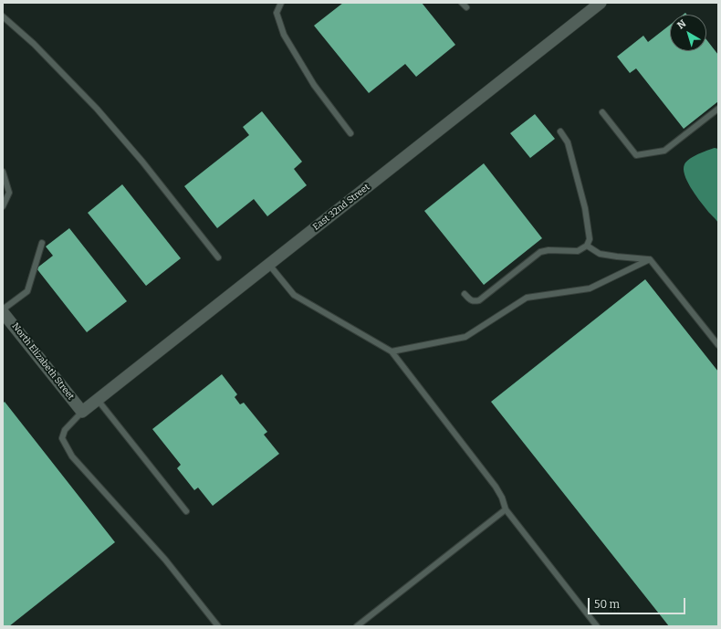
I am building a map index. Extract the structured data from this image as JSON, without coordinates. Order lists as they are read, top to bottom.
{
  "streets": {
    "street": ["East 32nd Street", "North Elizabeth Street"]
  },
  "crossings": [
    ["East 32nd Street", "North Elizabeth Street"]
  ],
  "scale_bar": "50 m",
  "north": "top left"
}
